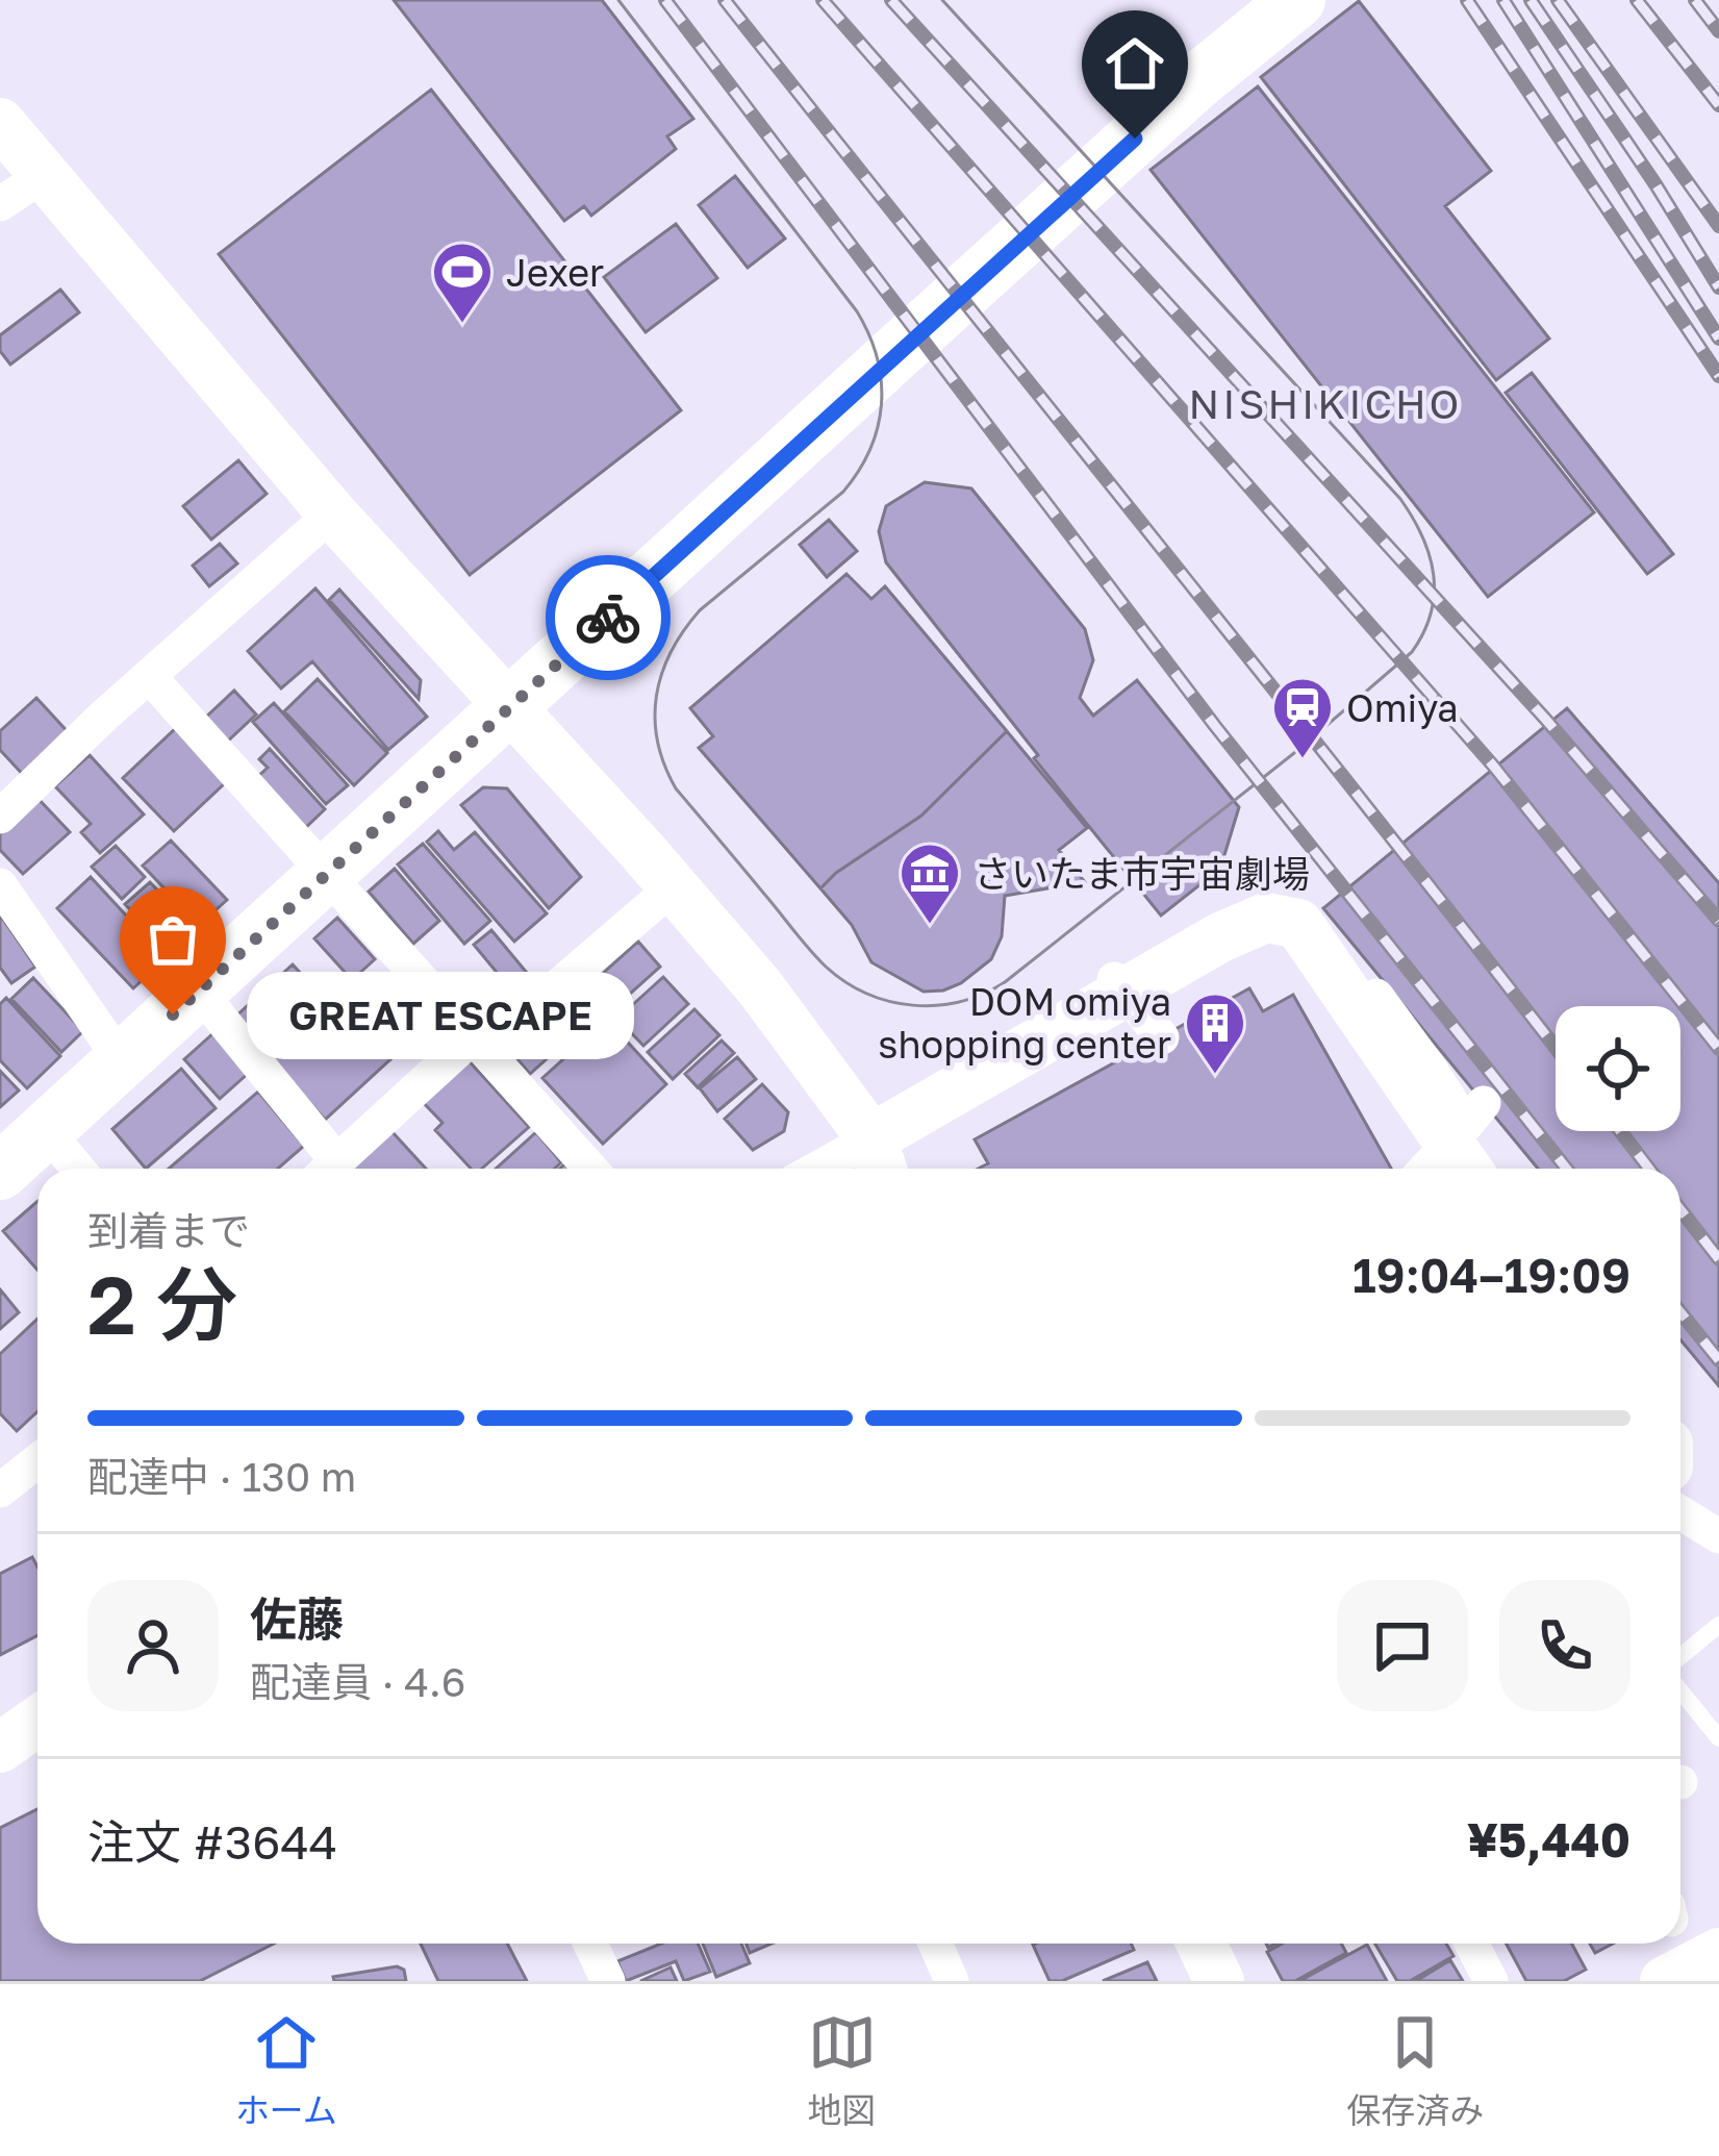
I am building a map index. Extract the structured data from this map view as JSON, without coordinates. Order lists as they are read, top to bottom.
{
  "districts": ["NISHIKICHO"],
  "places": {
    "sports": ["Jexer"],
    "station": ["Omiya"],
    "museum": ["さいたま市宇宙劇場"],
    "other": ["GREAT ESCAPE"],
    "building": ["DOM omiya shopping center"]
  },
  "page": {
    "bubble": "GREAT ESCAPE",
    "heading": ["2 分", "到着まで", "19:04–19:09"],
    "panel": [
      "佐藤",
      "配達員 · 4.6",
      "注文 #3644",
      "¥5,440"
    ],
    "bar": "配達中 · 130 m",
    "tabs": ["ホーム", "地図", "保存済み"]
  }
}
